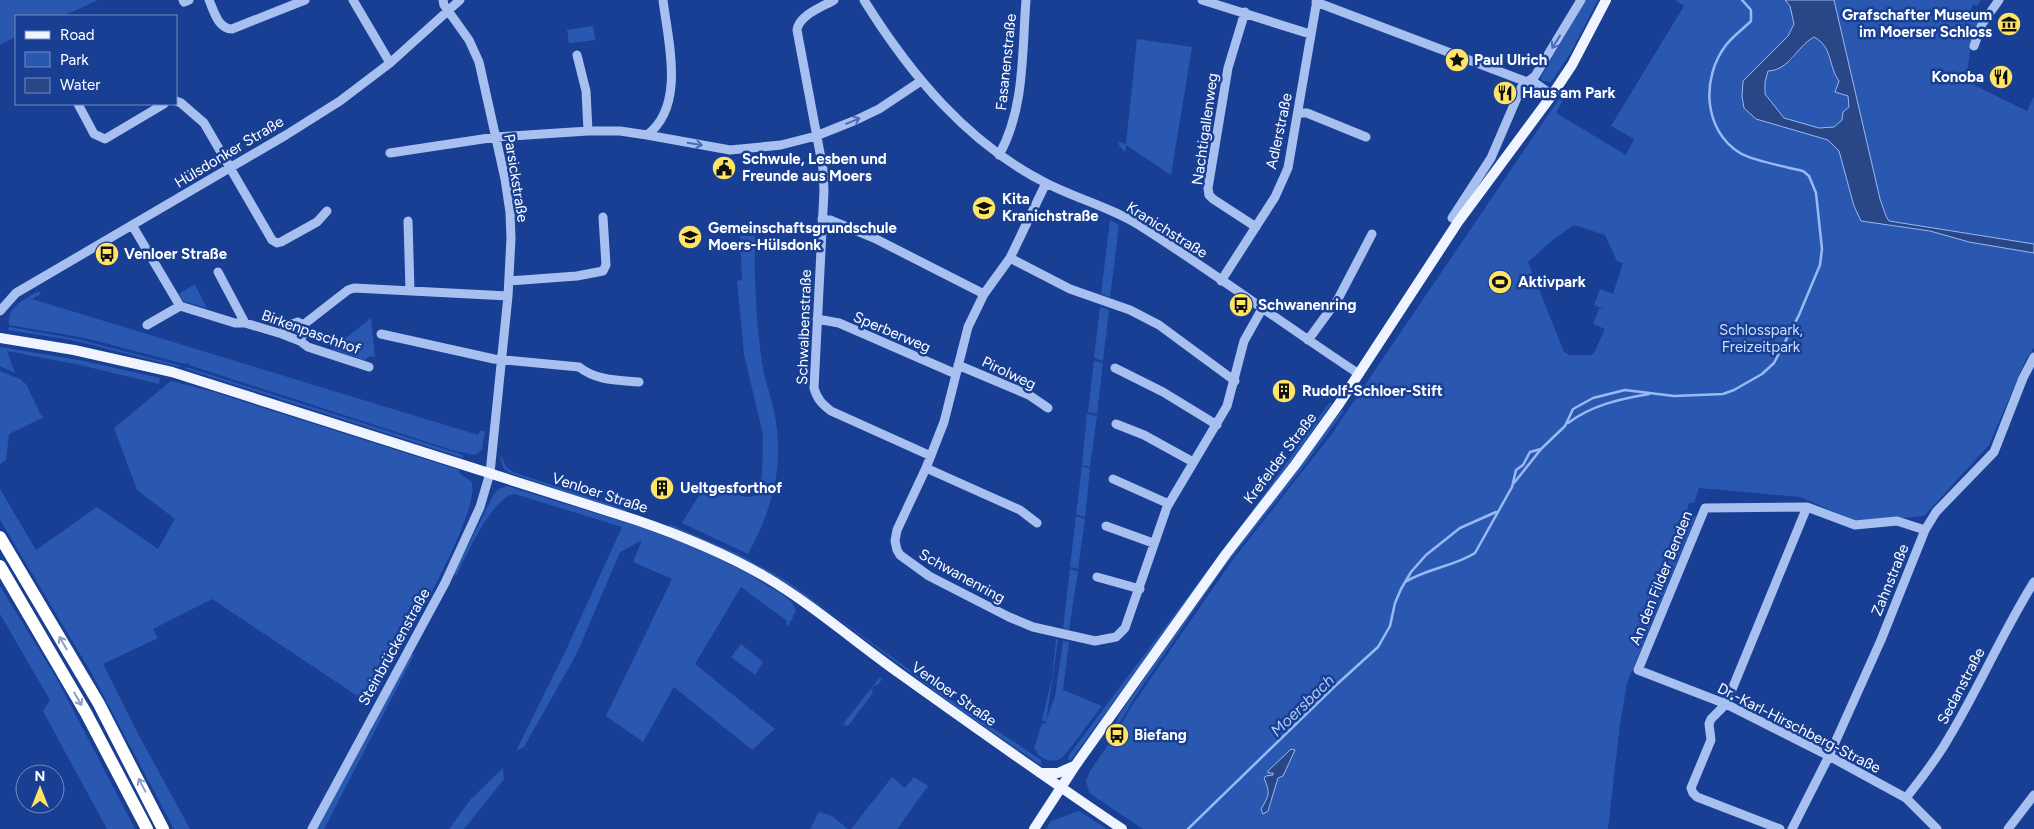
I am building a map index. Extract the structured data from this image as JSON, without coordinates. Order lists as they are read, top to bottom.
{
  "streets": {
    "main road": ["Krefelder Straße", "Venloer Straße"],
    "street": [
      "Fasanenstraße",
      "Nachtigallenweg",
      "Adlerstraße",
      "Hülsdonker Straße",
      "Parsickstraße",
      "Kranichstraße",
      "Schwalbenstraße",
      "Birkenpaschhof",
      "Sperberweg",
      "Pirolweg",
      "Schwanenring",
      "An den Filder Benden",
      "Zahnstraße",
      "Steinbrückenstraße",
      "Sedanstraße",
      "Dr.-Karl-Hirschberg-Straße"
    ]
  },
  "crossings": [
    ["Fasanenstraße", "Kranichstraße"],
    ["Nachtigallenweg", "Adlerstraße"],
    ["Adlerstraße", "Kranichstraße"],
    ["Hülsdonker Straße", "Parsickstraße"],
    ["Parsickstraße", "Venloer Straße"],
    ["Parsickstraße", "Steinbrückenstraße"],
    ["Kranichstraße", "Krefelder Straße"],
    ["Kranichstraße", "Schwanenring"],
    ["Schwalbenstraße", "Sperberweg"],
    ["Schwalbenstraße", "Schwanenring"],
    ["Sperberweg", "Pirolweg"],
    ["Sperberweg", "Schwanenring"],
    ["Pirolweg", "Schwanenring"],
    ["Krefelder Straße", "Venloer Straße"],
    ["Venloer Straße", "Steinbrückenstraße"],
    ["An den Filder Benden", "Dr.-Karl-Hirschberg-Straße"],
    ["Zahnstraße", "Dr.-Karl-Hirschberg-Straße"],
    ["Sedanstraße", "Dr.-Karl-Hirschberg-Straße"]
  ],
  "water": ["Moersbach"],
  "parks": ["Schlosspark, Freizeitpark"],
  "places": {
    "museum": ["Grafschafter Museum im Moerser Schloss"],
    "place": ["Paul Ulrich"],
    "restaurant": ["Konoba", "Haus am Park"],
    "public building": ["Schwule, Lesben und Freunde aus Moers"],
    "school or university": ["Kita Kranichstraße", "Gemeinschaftsgrundschule Moers-Hülsdonk"],
    "bus stop": ["Venloer Straße", "Schwanenring", "Biefang"],
    "sports": ["Aktivpark"],
    "building": ["Rudolf-Schloer-Stift", "Ueltgesforthof"]
  },
  "legend": ["Road", "Park", "Water"],
  "north": "top"
}
